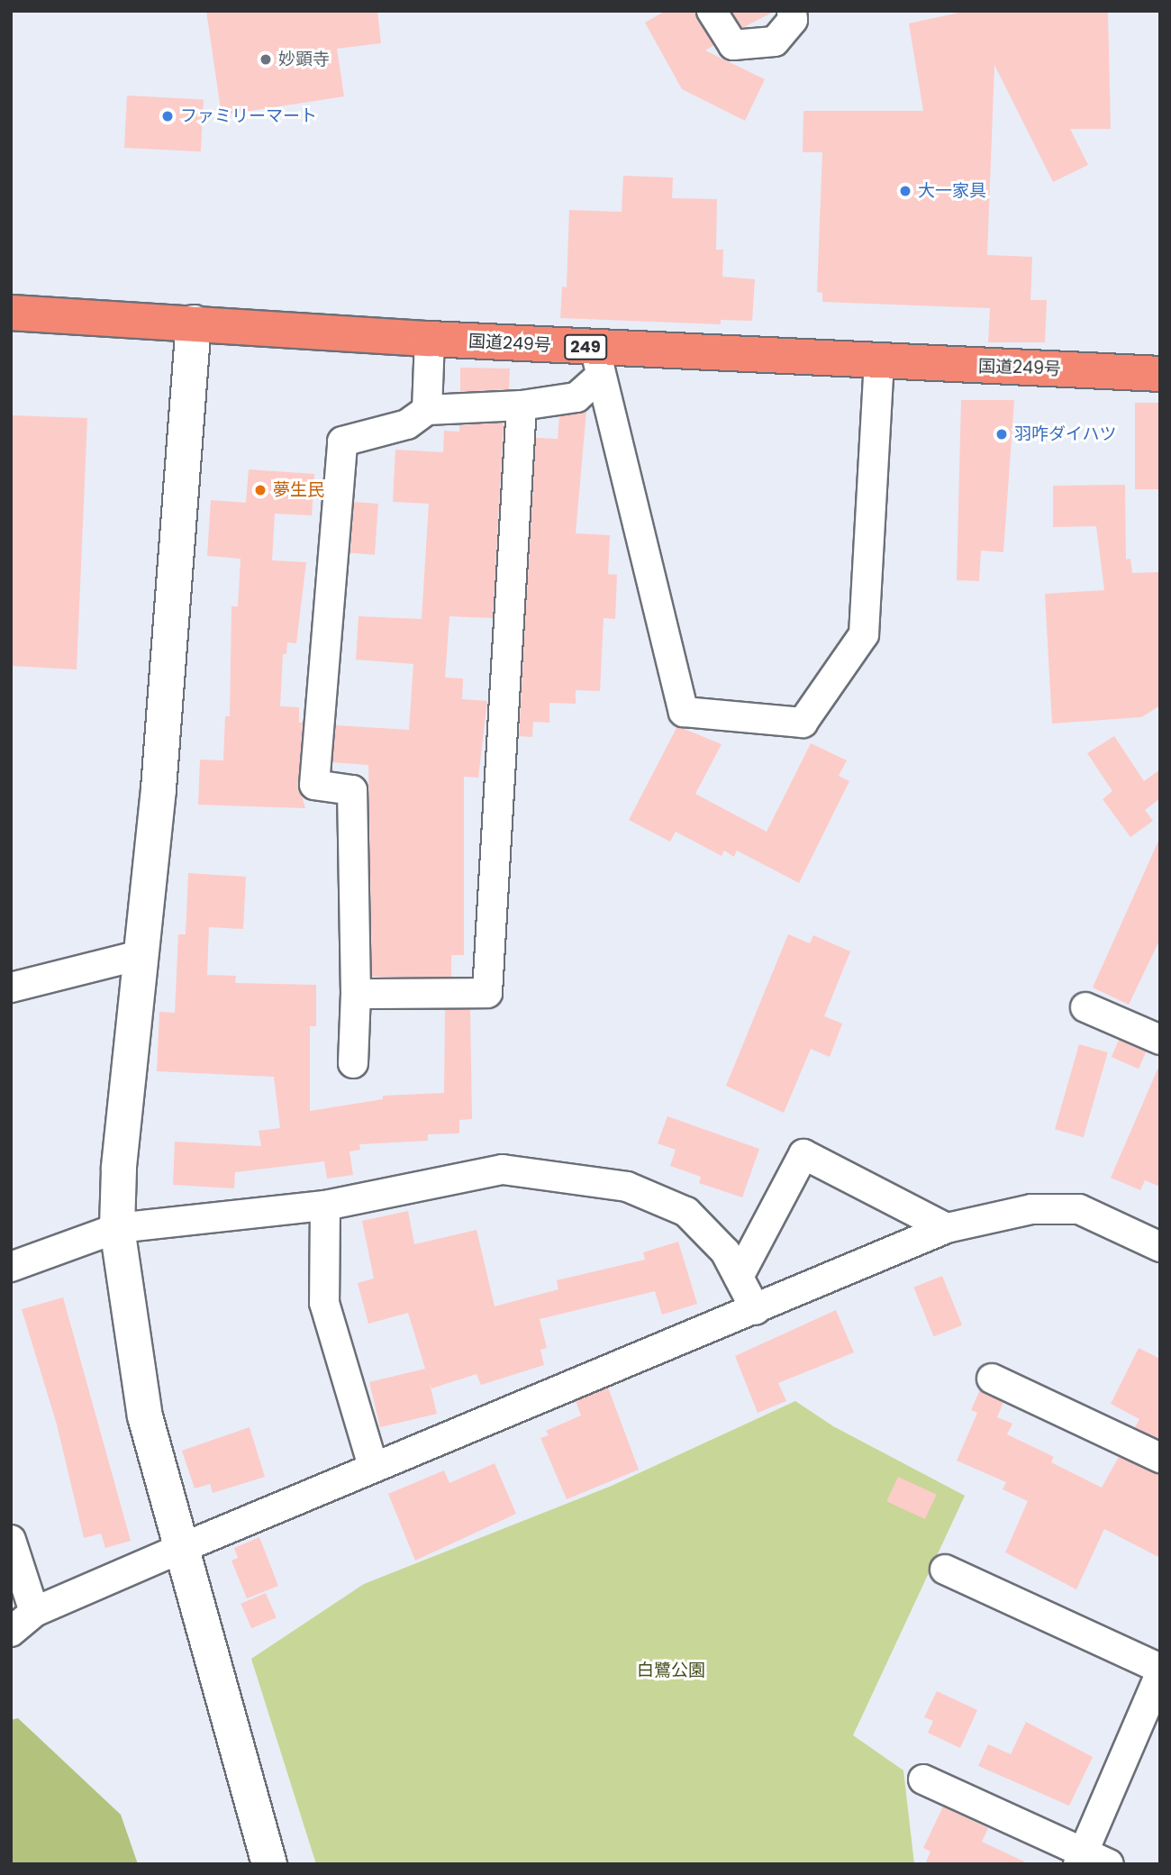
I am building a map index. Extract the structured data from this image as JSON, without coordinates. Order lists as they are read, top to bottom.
{
  "streets": {
    "highway": ["国道249号", "249"]
  },
  "parks": ["白鷺公園"],
  "places": [
    "妙顕寺",
    "ファミリーマート",
    "大一家具",
    "羽咋ダイハツ",
    "夢生民"
  ]
}
